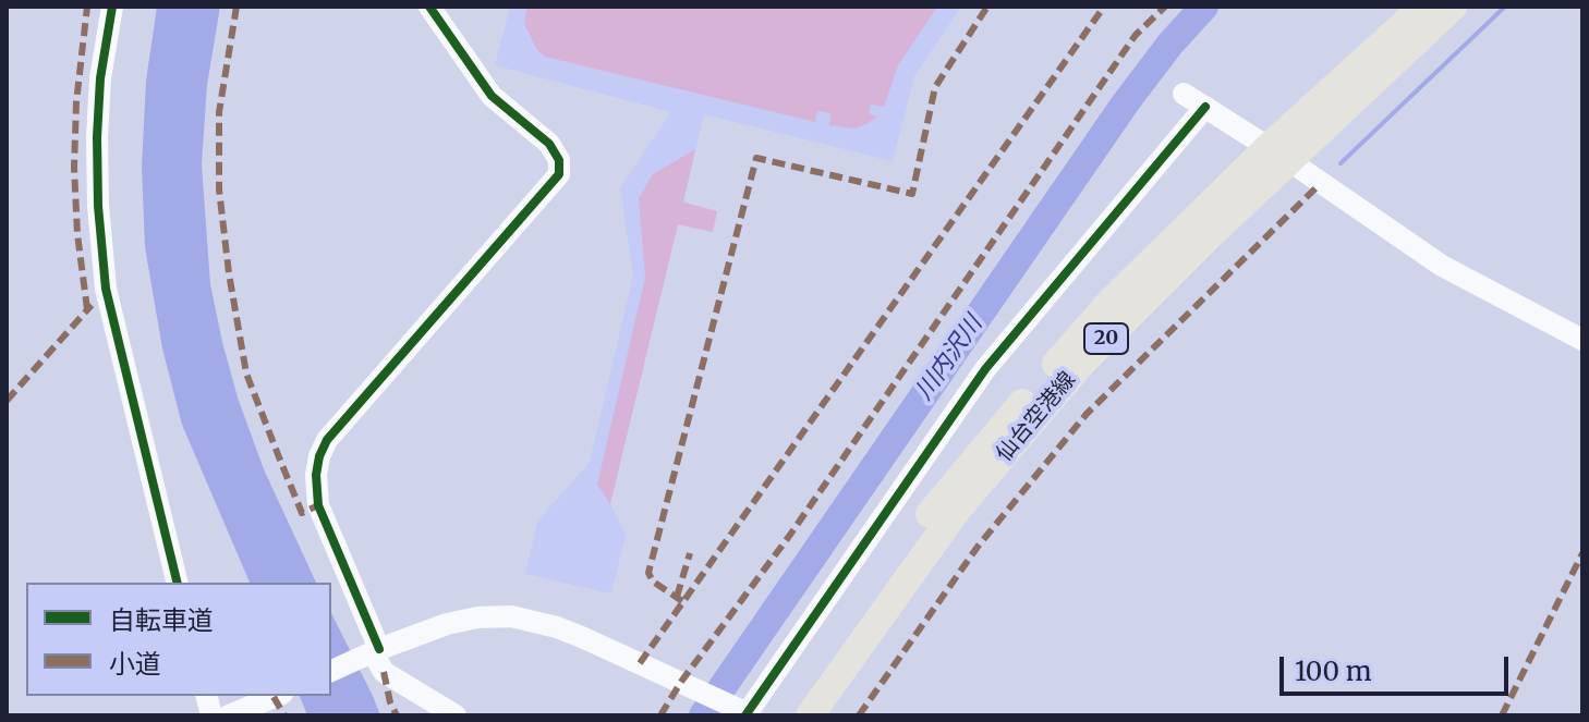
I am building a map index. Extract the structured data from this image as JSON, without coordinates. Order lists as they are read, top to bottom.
{
  "streets": {
    "main road": ["20", "仙台空港線"]
  },
  "water": ["川内沢川"],
  "legend": ["自転車道", "小道"],
  "scale_bar": "100 m"
}
